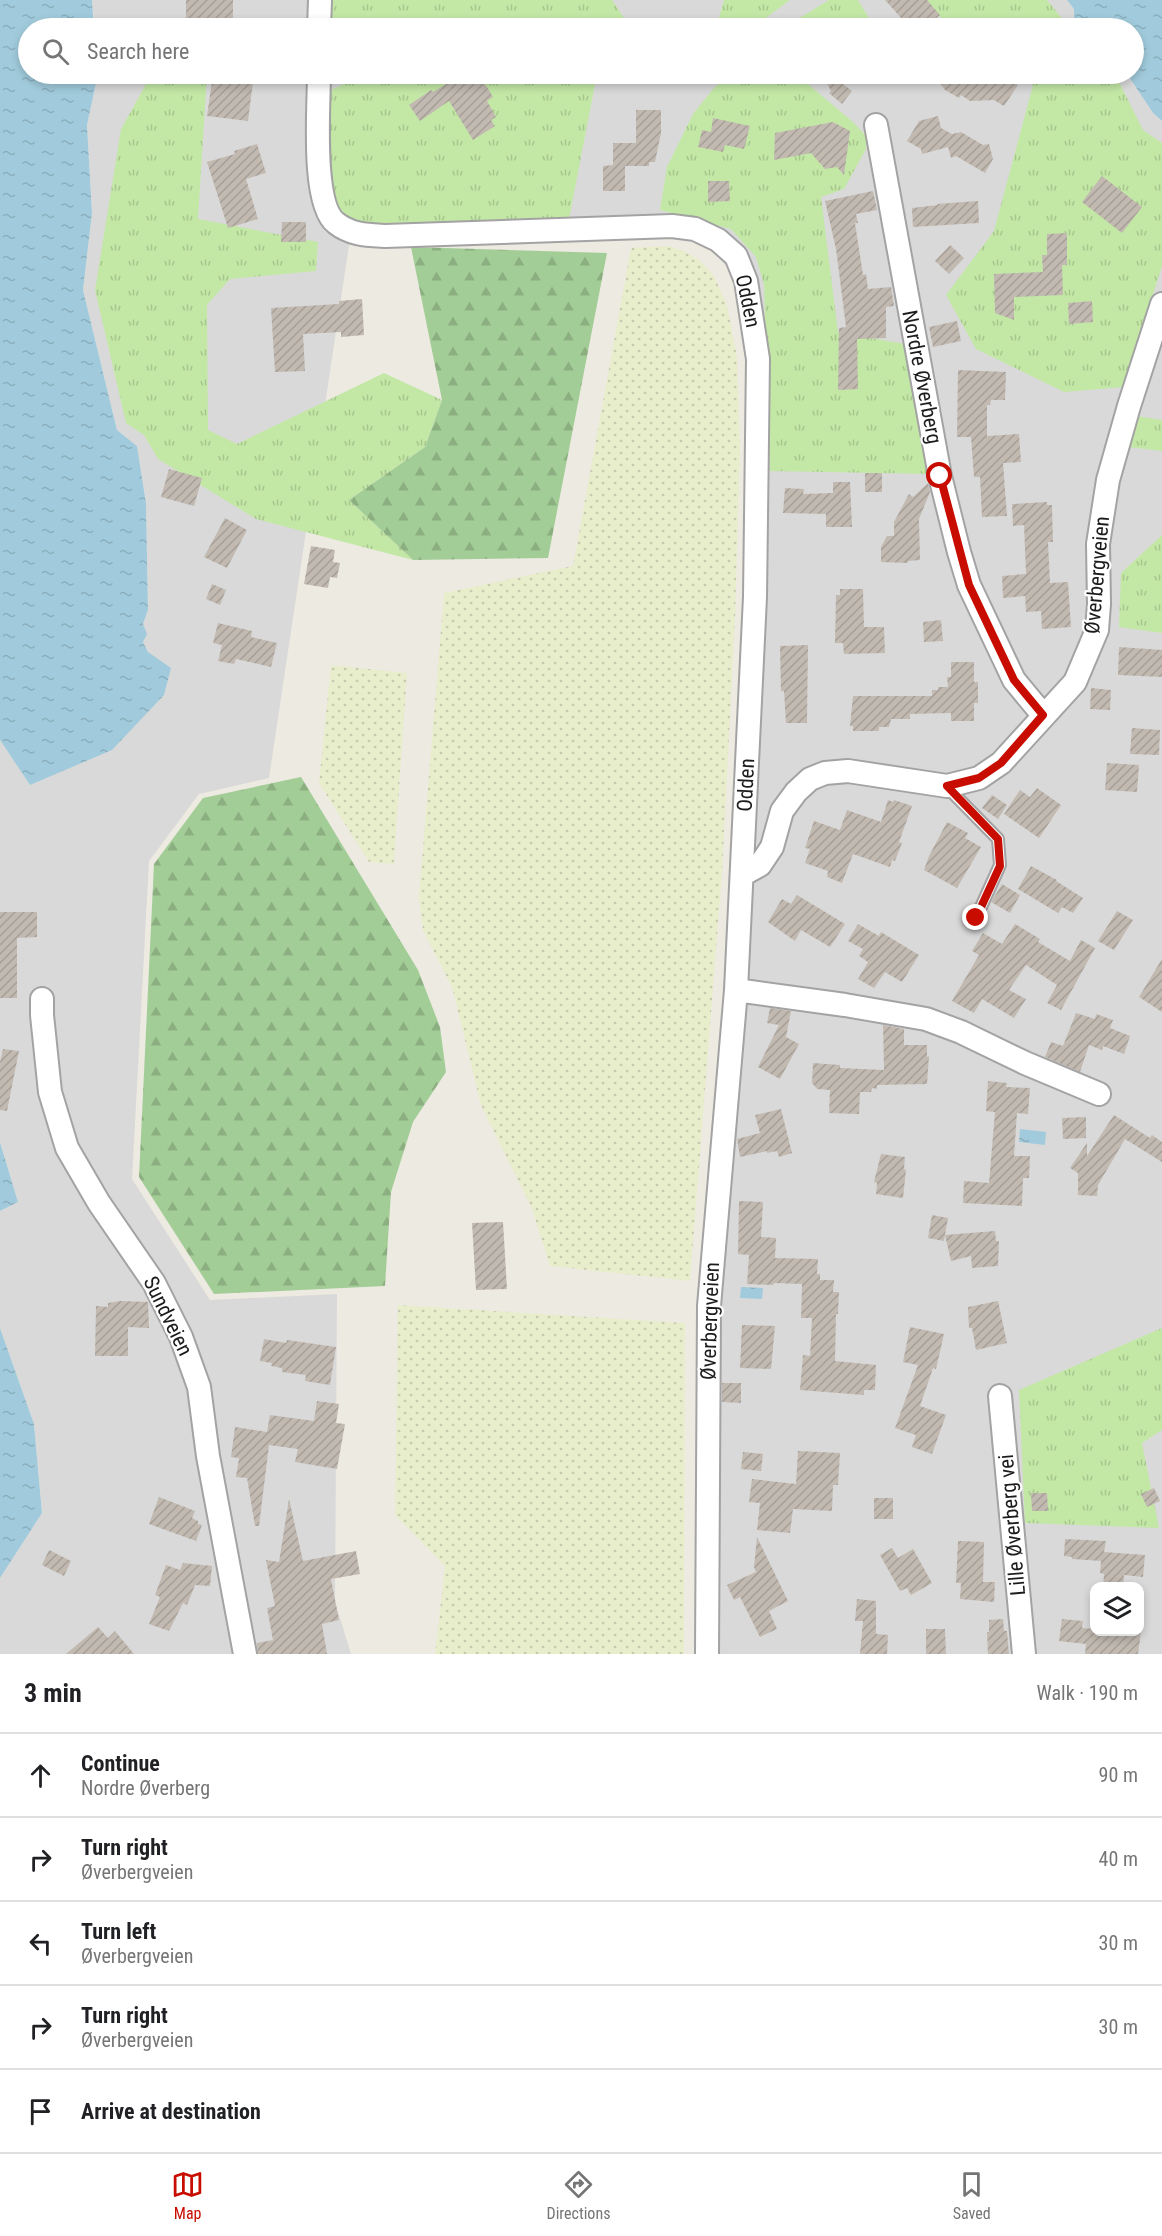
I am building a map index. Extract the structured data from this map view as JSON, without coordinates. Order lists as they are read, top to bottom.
{
  "streets": {
    "street": [
      "Odden",
      "Nordre Øverberg",
      "Øverbergveien",
      "Sundveien",
      "Lille Øverberg vei"
    ]
  },
  "crossings": [
    ["Odden", "Øverbergveien"],
    ["Nordre Øverberg", "Øverbergveien"]
  ],
  "page": {
    "search": "Search here",
    "heading": ["3 min", "Walk · 190 m"],
    "list": [
      ["Continue", "Nordre Øverberg", "90 m"],
      ["Turn right", "Øverbergveien", "40 m"],
      ["Turn left", "Øverbergveien", "30 m"],
      ["Turn right", "Øverbergveien", "30 m"],
      "Arrive at destination"
    ],
    "nav": ["Map", "Directions", "Saved"]
  }
}
